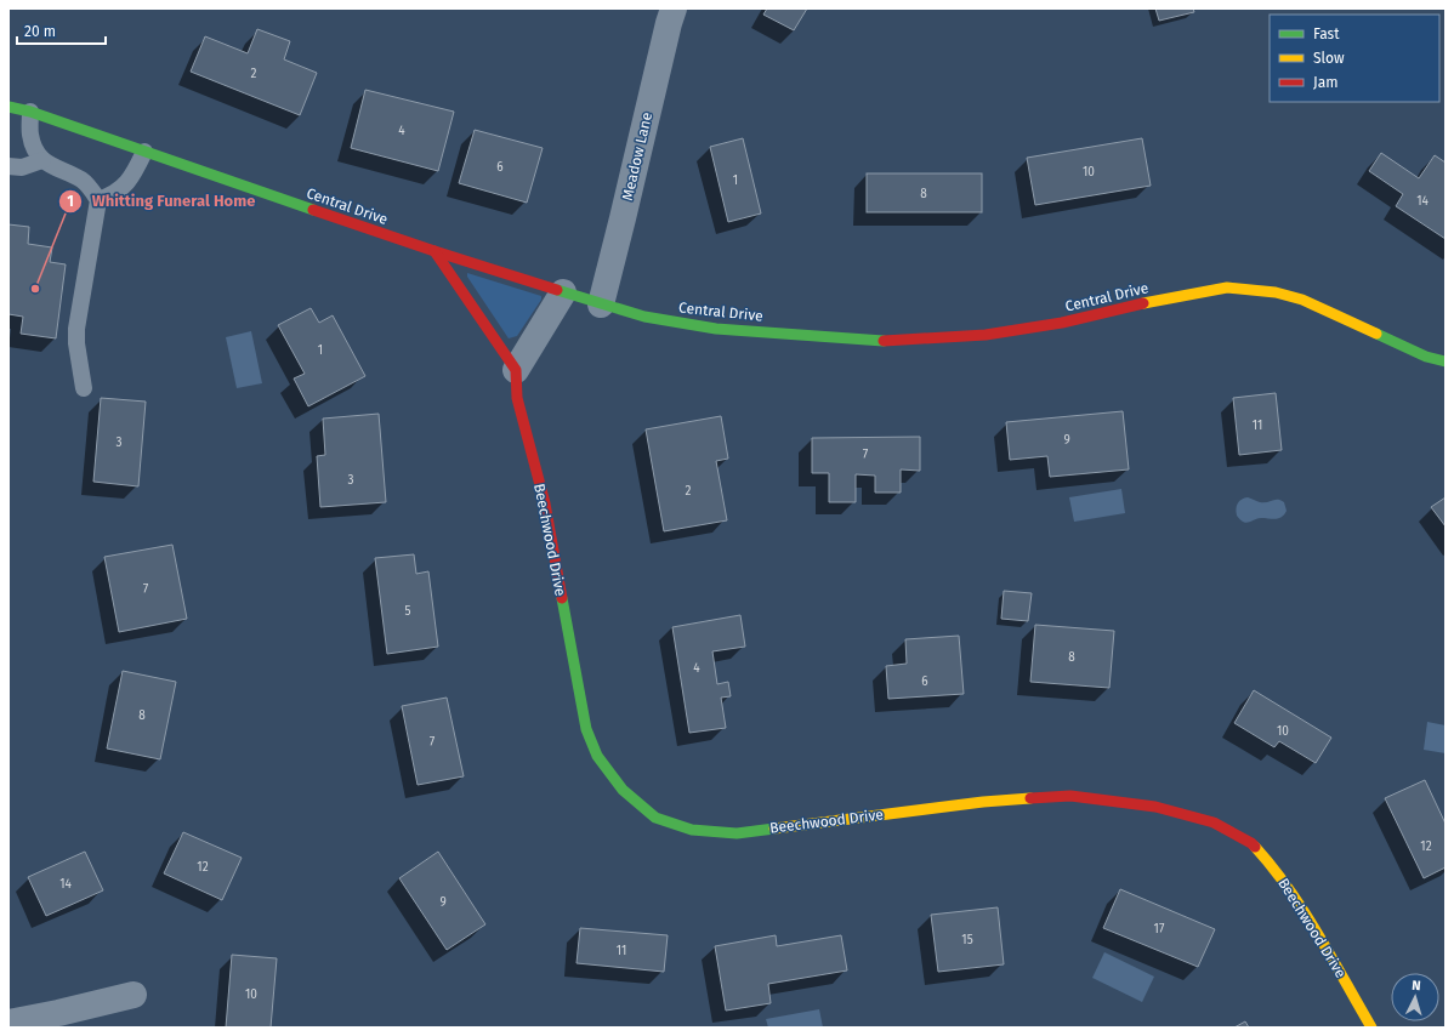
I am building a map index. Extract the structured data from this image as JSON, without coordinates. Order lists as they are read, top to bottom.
{
  "streets": {
    "street": ["Meadow Lane", "Central Drive", "Beechwood Drive"]
  },
  "crossings": [
    ["Meadow Lane", "Central Drive"]
  ],
  "places": ["Whitting Funeral Home"],
  "house_numbers": [
    "2",
    "4",
    "6",
    "10",
    "1",
    "8",
    "14",
    "1",
    "11",
    "9",
    "3",
    "7",
    "3",
    "2",
    "7",
    "5",
    "8",
    "4",
    "6",
    "8",
    "10",
    "7",
    "12",
    "12",
    "14",
    "9",
    "17",
    "15",
    "11",
    "10"
  ],
  "legend": ["Fast", "Slow", "Jam"],
  "scale_bar": "20 m",
  "north": "top"
}
